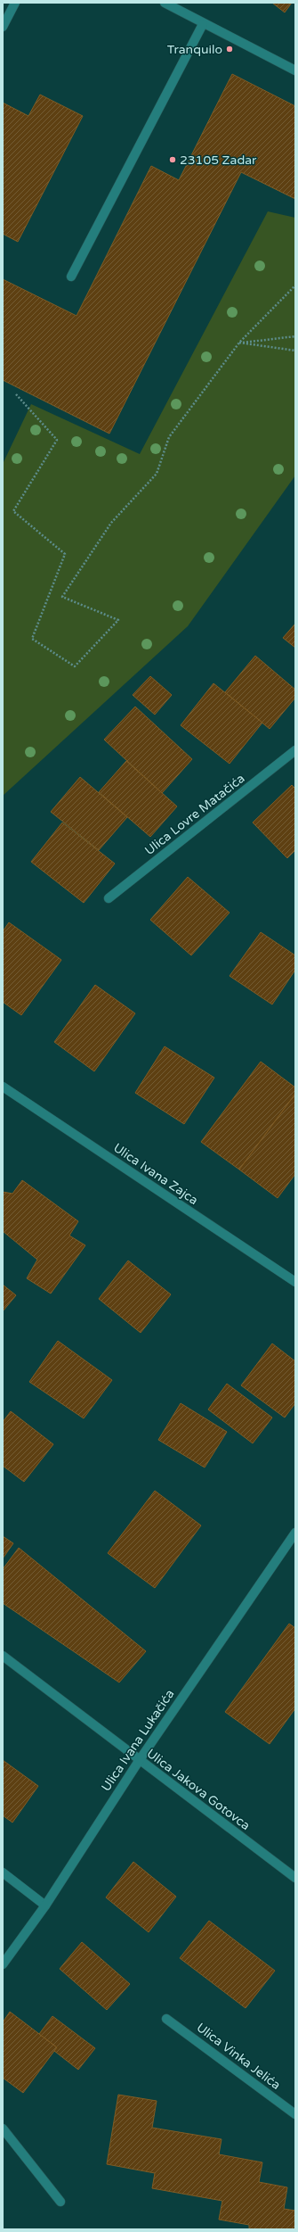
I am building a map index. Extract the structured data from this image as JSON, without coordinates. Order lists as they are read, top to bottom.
{
  "streets": {
    "street": [
      "Ulica Lovre Matačića",
      "Ulica Ivana Zajca",
      "Ulica Ivana Lukačića",
      "Ulica Jakova Gotovca",
      "Ulica Vinka Jelića"
    ]
  },
  "crossings": [
    ["Ulica Ivana Lukačića", "Ulica Jakova Gotovca"]
  ],
  "places": ["Tranquilo", "23105 Zadar"]
}
